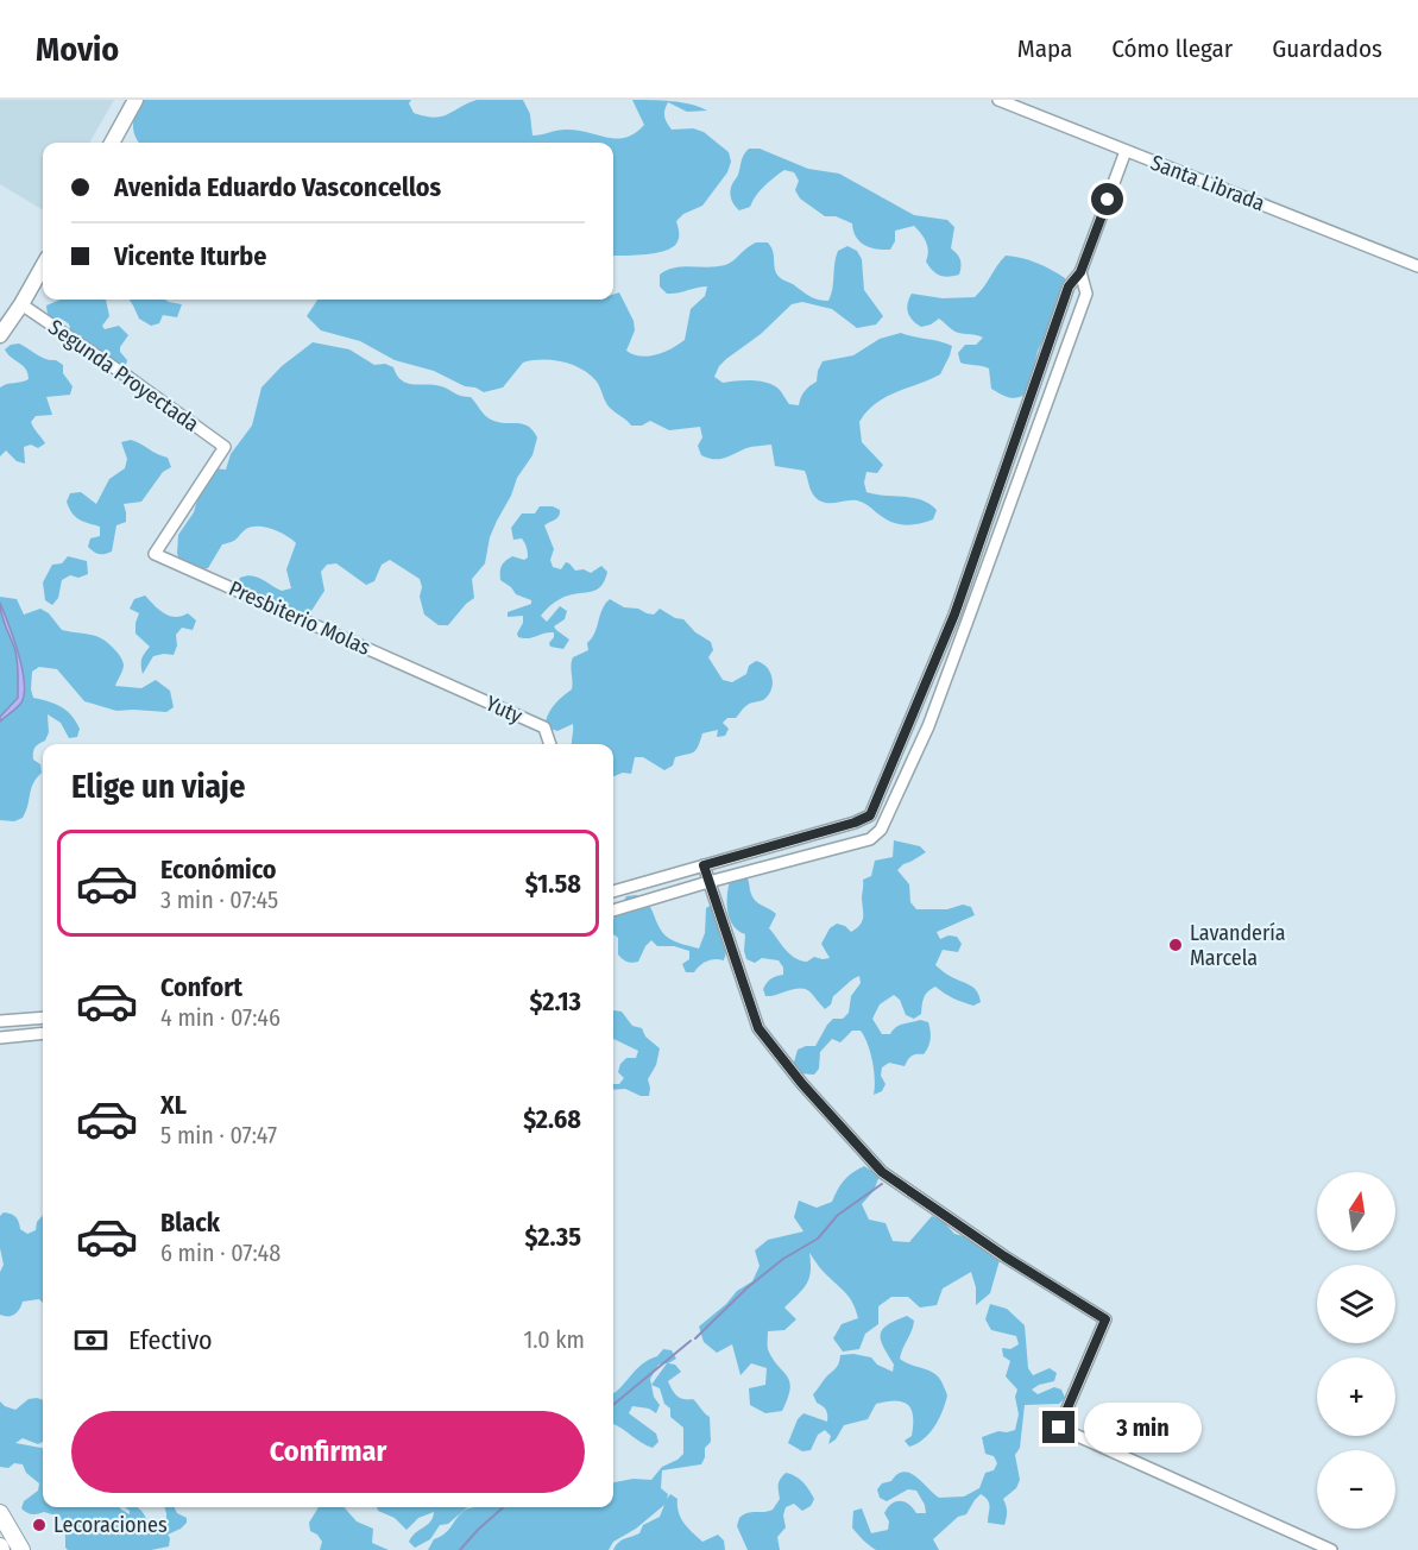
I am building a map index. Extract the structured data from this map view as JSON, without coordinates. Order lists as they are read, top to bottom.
{
  "streets": {
    "street": [
      "Santa Librada",
      "Segunda Proyectada",
      "Presbiterio Molas",
      "Yuty"
    ]
  },
  "crossings": [
    ["Segunda Proyectada", "Presbiterio Molas"],
    ["Presbiterio Molas", "Yuty"]
  ],
  "places": ["Lavandería Marcela", "Lecoraciones"],
  "north": "top",
  "page": {
    "header": "Movio",
    "nav": ["Mapa", "Cómo llegar", "Guardados"],
    "banner": ["Avenida Eduardo Vasconcellos", "Vicente Iturbe"],
    "heading": "Elige un viaje",
    "list": [
      {
        "name": "Económico",
        "note": "3 min · 07:45",
        "value": "$1.58"
      },
      {
        "name": "Confort",
        "note": "4 min · 07:46",
        "value": "$2.13"
      },
      {
        "name": "XL",
        "note": "5 min · 07:47",
        "value": "$2.68"
      },
      {
        "name": "Black",
        "note": "6 min · 07:48",
        "value": "$2.35"
      }
    ],
    "map_buttons": ["+", "−"],
    "pay": ["Efectivo", "1.0 km"],
    "buttons": "Confirmar",
    "bubble": "3 min"
  }
}
